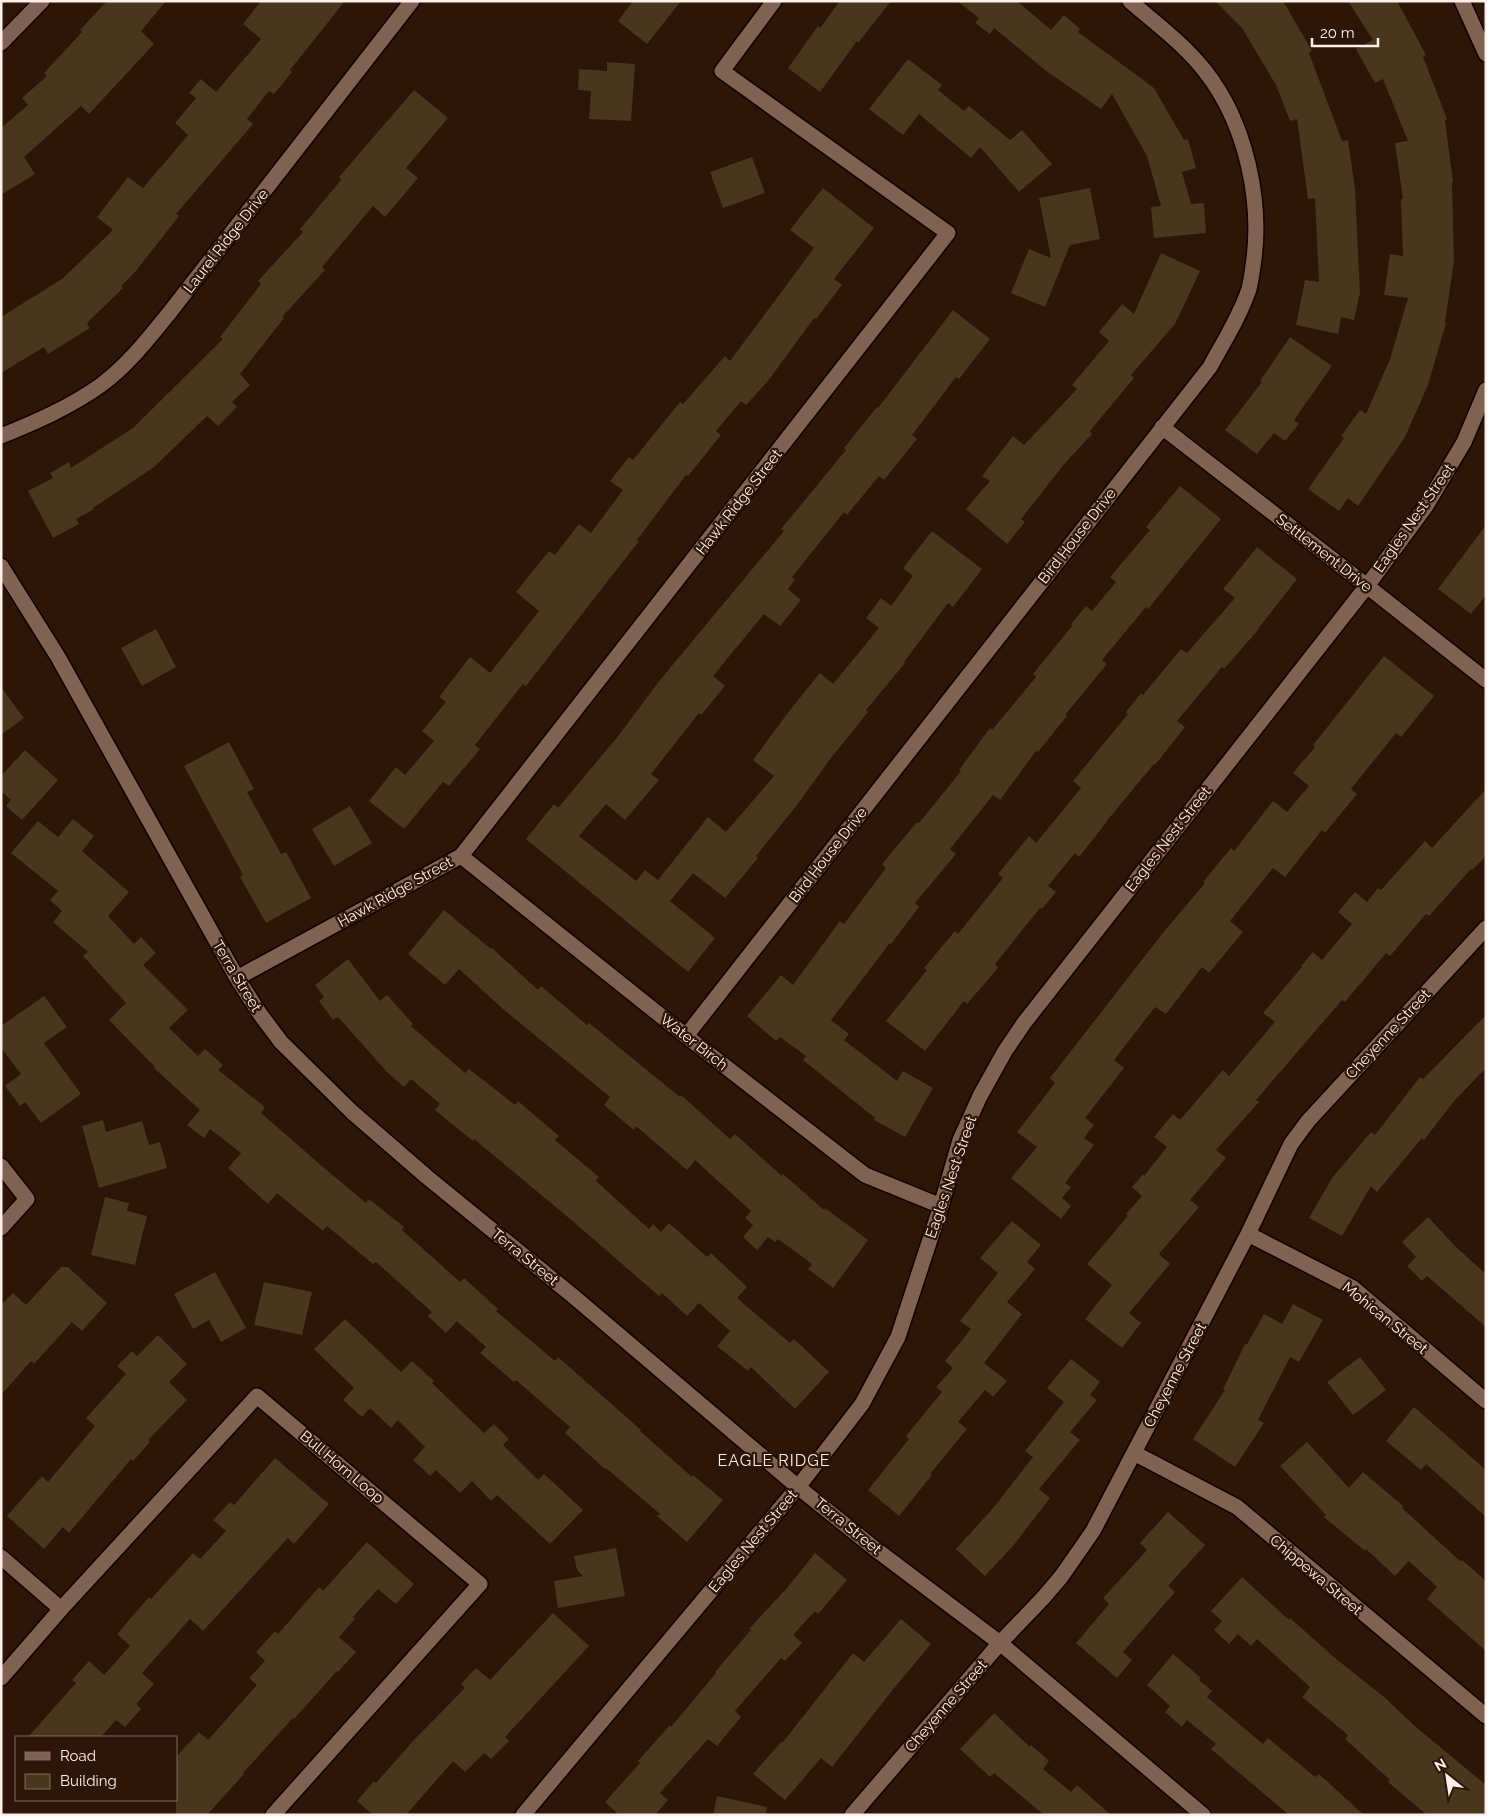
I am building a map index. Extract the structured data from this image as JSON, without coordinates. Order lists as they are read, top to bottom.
{
  "streets": {
    "street": [
      "Laurel Ridge Drive",
      "Hawk Ridge Street",
      "Eagles Nest Street",
      "Bird House Drive",
      "Settlement Drive",
      "Terra Street",
      "Cheyenne Street",
      "Water Birch",
      "Mohican Street",
      "Bull Horn Loop",
      "Chippewa Street"
    ]
  },
  "crossings": [
    ["Hawk Ridge Street", "Terra Street"],
    ["Hawk Ridge Street", "Water Birch"],
    ["Eagles Nest Street", "Settlement Drive"],
    ["Eagles Nest Street", "Terra Street"],
    ["Eagles Nest Street", "Water Birch"],
    ["Bird House Drive", "Settlement Drive"],
    ["Bird House Drive", "Water Birch"],
    ["Terra Street", "Cheyenne Street"],
    ["Cheyenne Street", "Mohican Street"],
    ["Cheyenne Street", "Chippewa Street"]
  ],
  "districts": ["EAGLE RIDGE"],
  "legend": ["Road", "Building"],
  "scale_bar": "20 m",
  "north": "top left"
}
